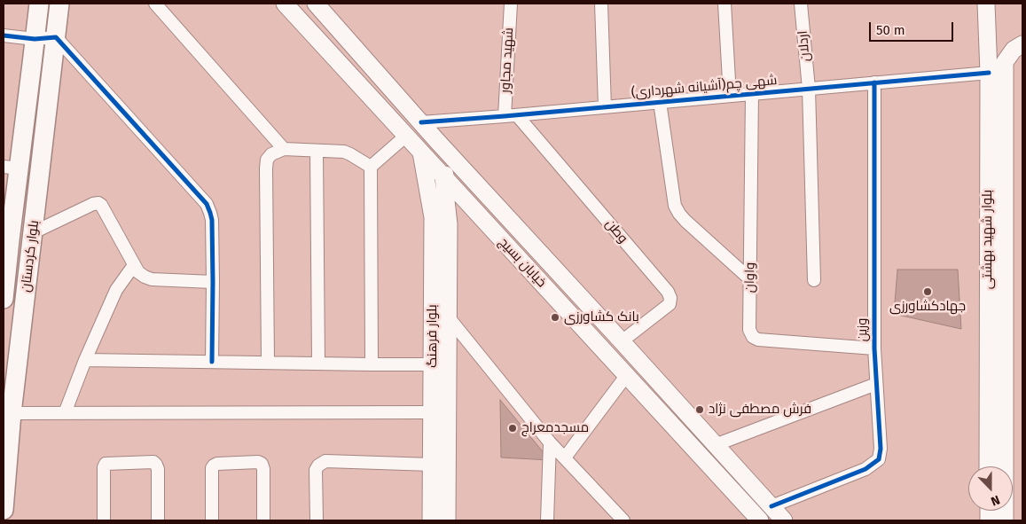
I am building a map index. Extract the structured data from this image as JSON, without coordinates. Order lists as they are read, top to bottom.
{
  "streets": {
    "main road": [
      "بلوار شهید بهشتی",
      "بلوار کردستان",
      "خیابان بسیج",
      "بلوار فرهنگ"
    ],
    "street": [
      "اردلان",
      "شهید مجاور",
      "شهی چم(آشیانه شهرداری)",
      "وطن",
      "واوان",
      "وزین"
    ]
  },
  "crossings": [
    ["اردلان", "شهی چم(آشیانه شهرداری)"],
    ["شهید مجاور", "شهی چم(آشیانه شهرداری)"],
    ["شهی چم(آشیانه شهرداری)", "وطن"],
    ["شهی چم(آشیانه شهرداری)", "بلوار شهید بهشتی"],
    ["شهی چم(آشیانه شهرداری)", "خیابان بسیج"],
    ["شهی چم(آشیانه شهرداری)", "واوان"],
    ["شهی چم(آشیانه شهرداری)", "وزین"],
    ["وطن", "خیابان بسیج"],
    ["خیابان بسیج", "وزین"],
    ["خیابان بسیج", "بلوار فرهنگ"],
    ["واوان", "وزین"]
  ],
  "places": [
    "جهادکشاورزی",
    "بانک کشاورزی",
    "فرش مصطفی نژاد",
    "مسجدمعراج"
  ],
  "scale_bar": "50 m",
  "north": "bottom"
}
